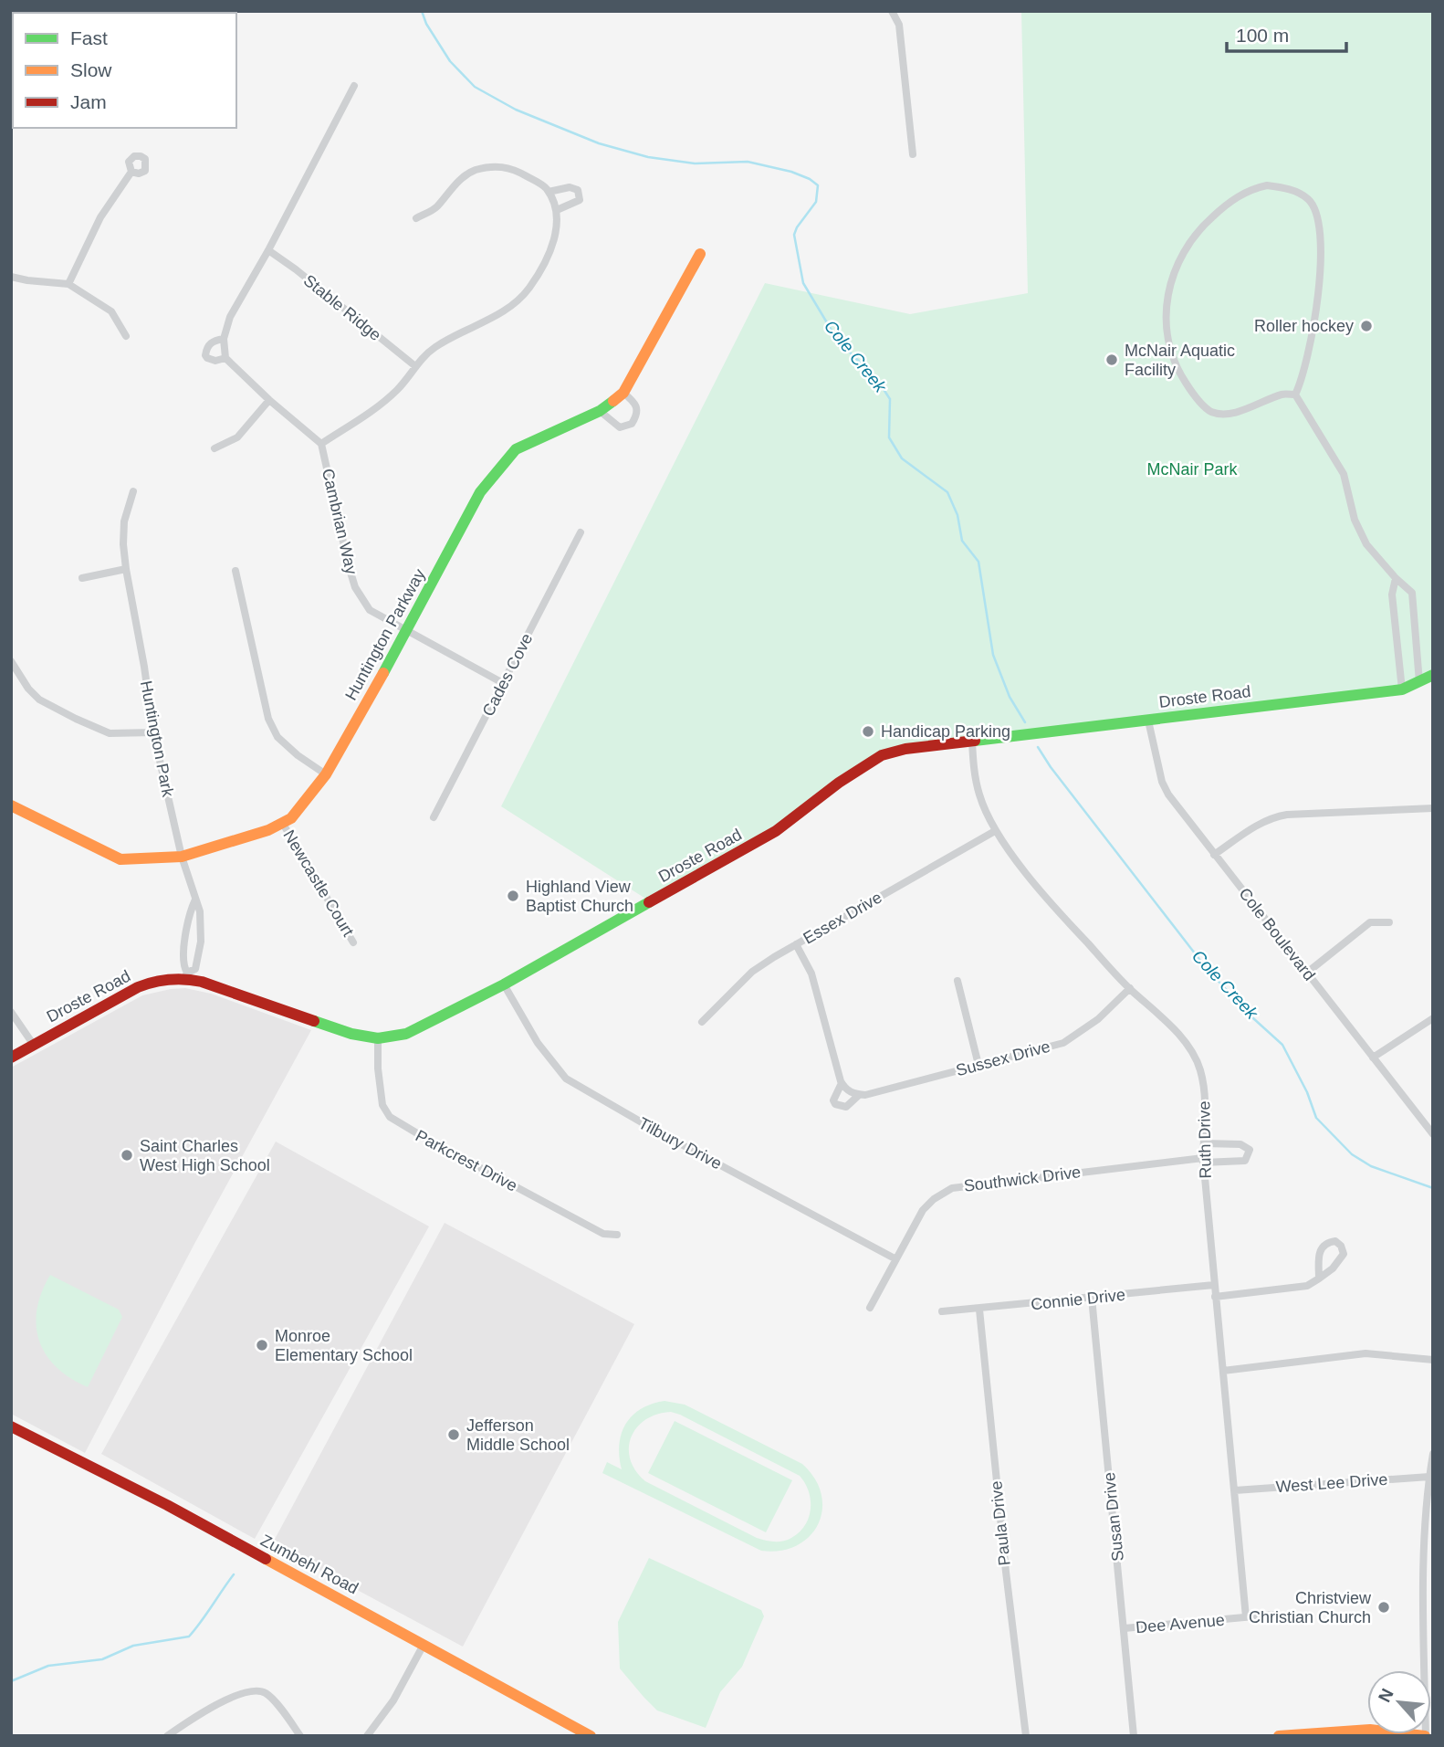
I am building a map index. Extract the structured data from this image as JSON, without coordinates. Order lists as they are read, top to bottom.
{
  "streets": {
    "street": [
      "Stable Ridge",
      "Cambrian Way",
      "Huntington Parkway",
      "Cades Cove",
      "Droste Road",
      "Huntington Park",
      "Newcastle Court",
      "Essex Drive",
      "Cole Boulevard",
      "Sussex Drive",
      "Ruth Drive",
      "Tilbury Drive",
      "Parkcrest Drive",
      "Southwick Drive",
      "Connie Drive",
      "West Lee Drive",
      "Susan Drive",
      "Paula Drive",
      "Zumbehl Road",
      "Dee Avenue"
    ]
  },
  "crossings": [
    ["Cambrian Way", "Huntington Parkway"],
    ["Cambrian Way", "Cades Cove"],
    ["Huntington Parkway", "Huntington Park"],
    ["Huntington Parkway", "Newcastle Court"],
    ["Droste Road", "Huntington Park"],
    ["Droste Road", "Cole Boulevard"],
    ["Droste Road", "Ruth Drive"],
    ["Droste Road", "Tilbury Drive"],
    ["Droste Road", "Parkcrest Drive"],
    ["Essex Drive", "Sussex Drive"],
    ["Essex Drive", "Ruth Drive"],
    ["Sussex Drive", "Ruth Drive"],
    ["Ruth Drive", "Southwick Drive"],
    ["Ruth Drive", "Connie Drive"],
    ["Ruth Drive", "West Lee Drive"],
    ["Ruth Drive", "Dee Avenue"],
    ["Tilbury Drive", "Southwick Drive"],
    ["Connie Drive", "Susan Drive"],
    ["Connie Drive", "Paula Drive"],
    ["Susan Drive", "Dee Avenue"]
  ],
  "water": ["Cole Creek"],
  "parks": ["McNair Park"],
  "places": [
    "Roller hockey",
    "McNair Aquatic Facility",
    "Handicap Parking",
    "Highland View Baptist Church",
    "Saint Charles West High School",
    "Monroe Elementary School",
    "Jefferson Middle School",
    "Christview Christian Church"
  ],
  "legend": ["Fast", "Slow", "Jam"],
  "scale_bar": "100 m",
  "north": "top left"
}
